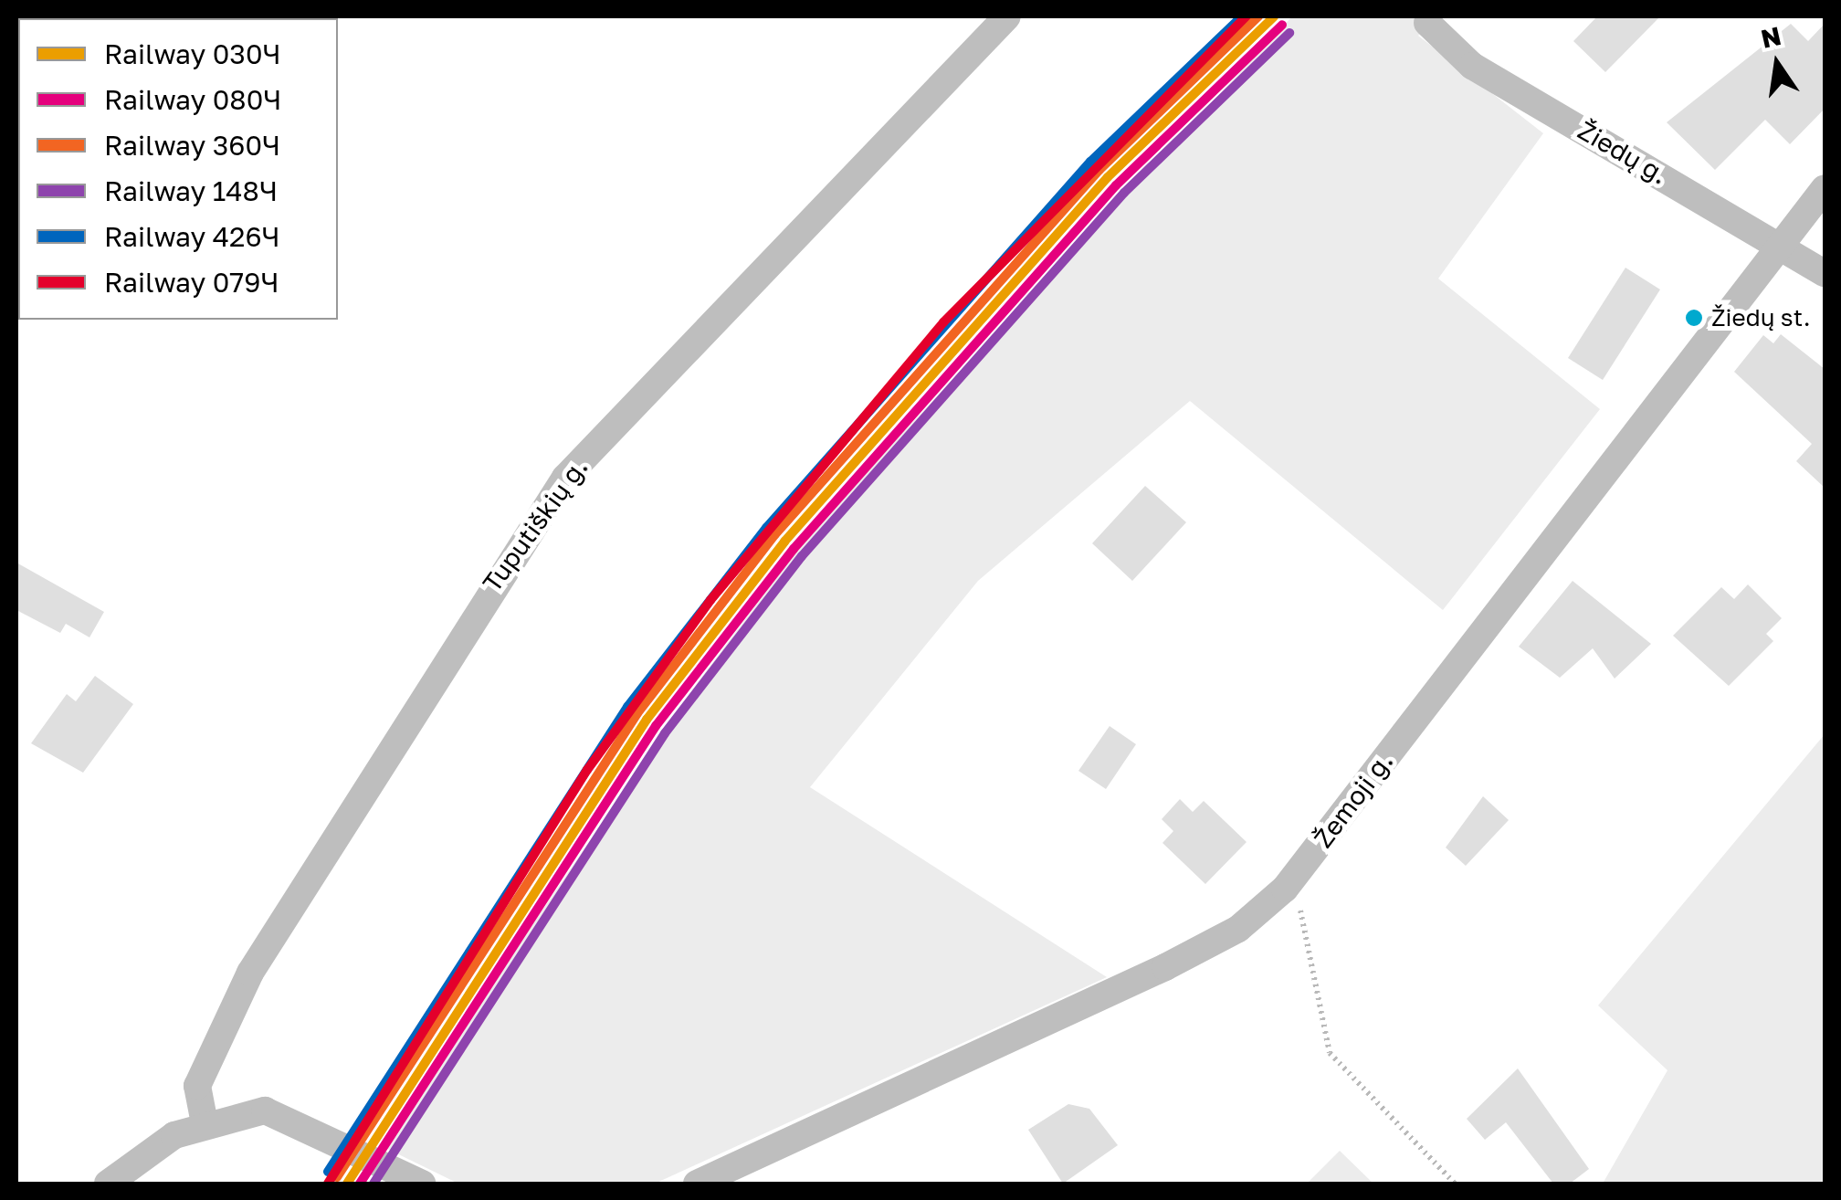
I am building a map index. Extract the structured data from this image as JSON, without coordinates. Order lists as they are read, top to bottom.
{
  "streets": {
    "street": ["Žiedų g.", "Tuputiškių g.", "Žemoji g."]
  },
  "crossings": [
    ["Žiedų g.", "Žemoji g."]
  ],
  "places": ["Žiedų st."],
  "lines": [
    "rail line 030Ч",
    "rail line 360Ч",
    "rail line 426Ч",
    "rail line 079Ч",
    "rail line 080Ч",
    "rail line 148Ч"
  ],
  "legend": [
    "Railway 030Ч",
    "Railway 080Ч",
    "Railway 360Ч",
    "Railway 148Ч",
    "Railway 426Ч",
    "Railway 079Ч"
  ],
  "north": "top"
}
